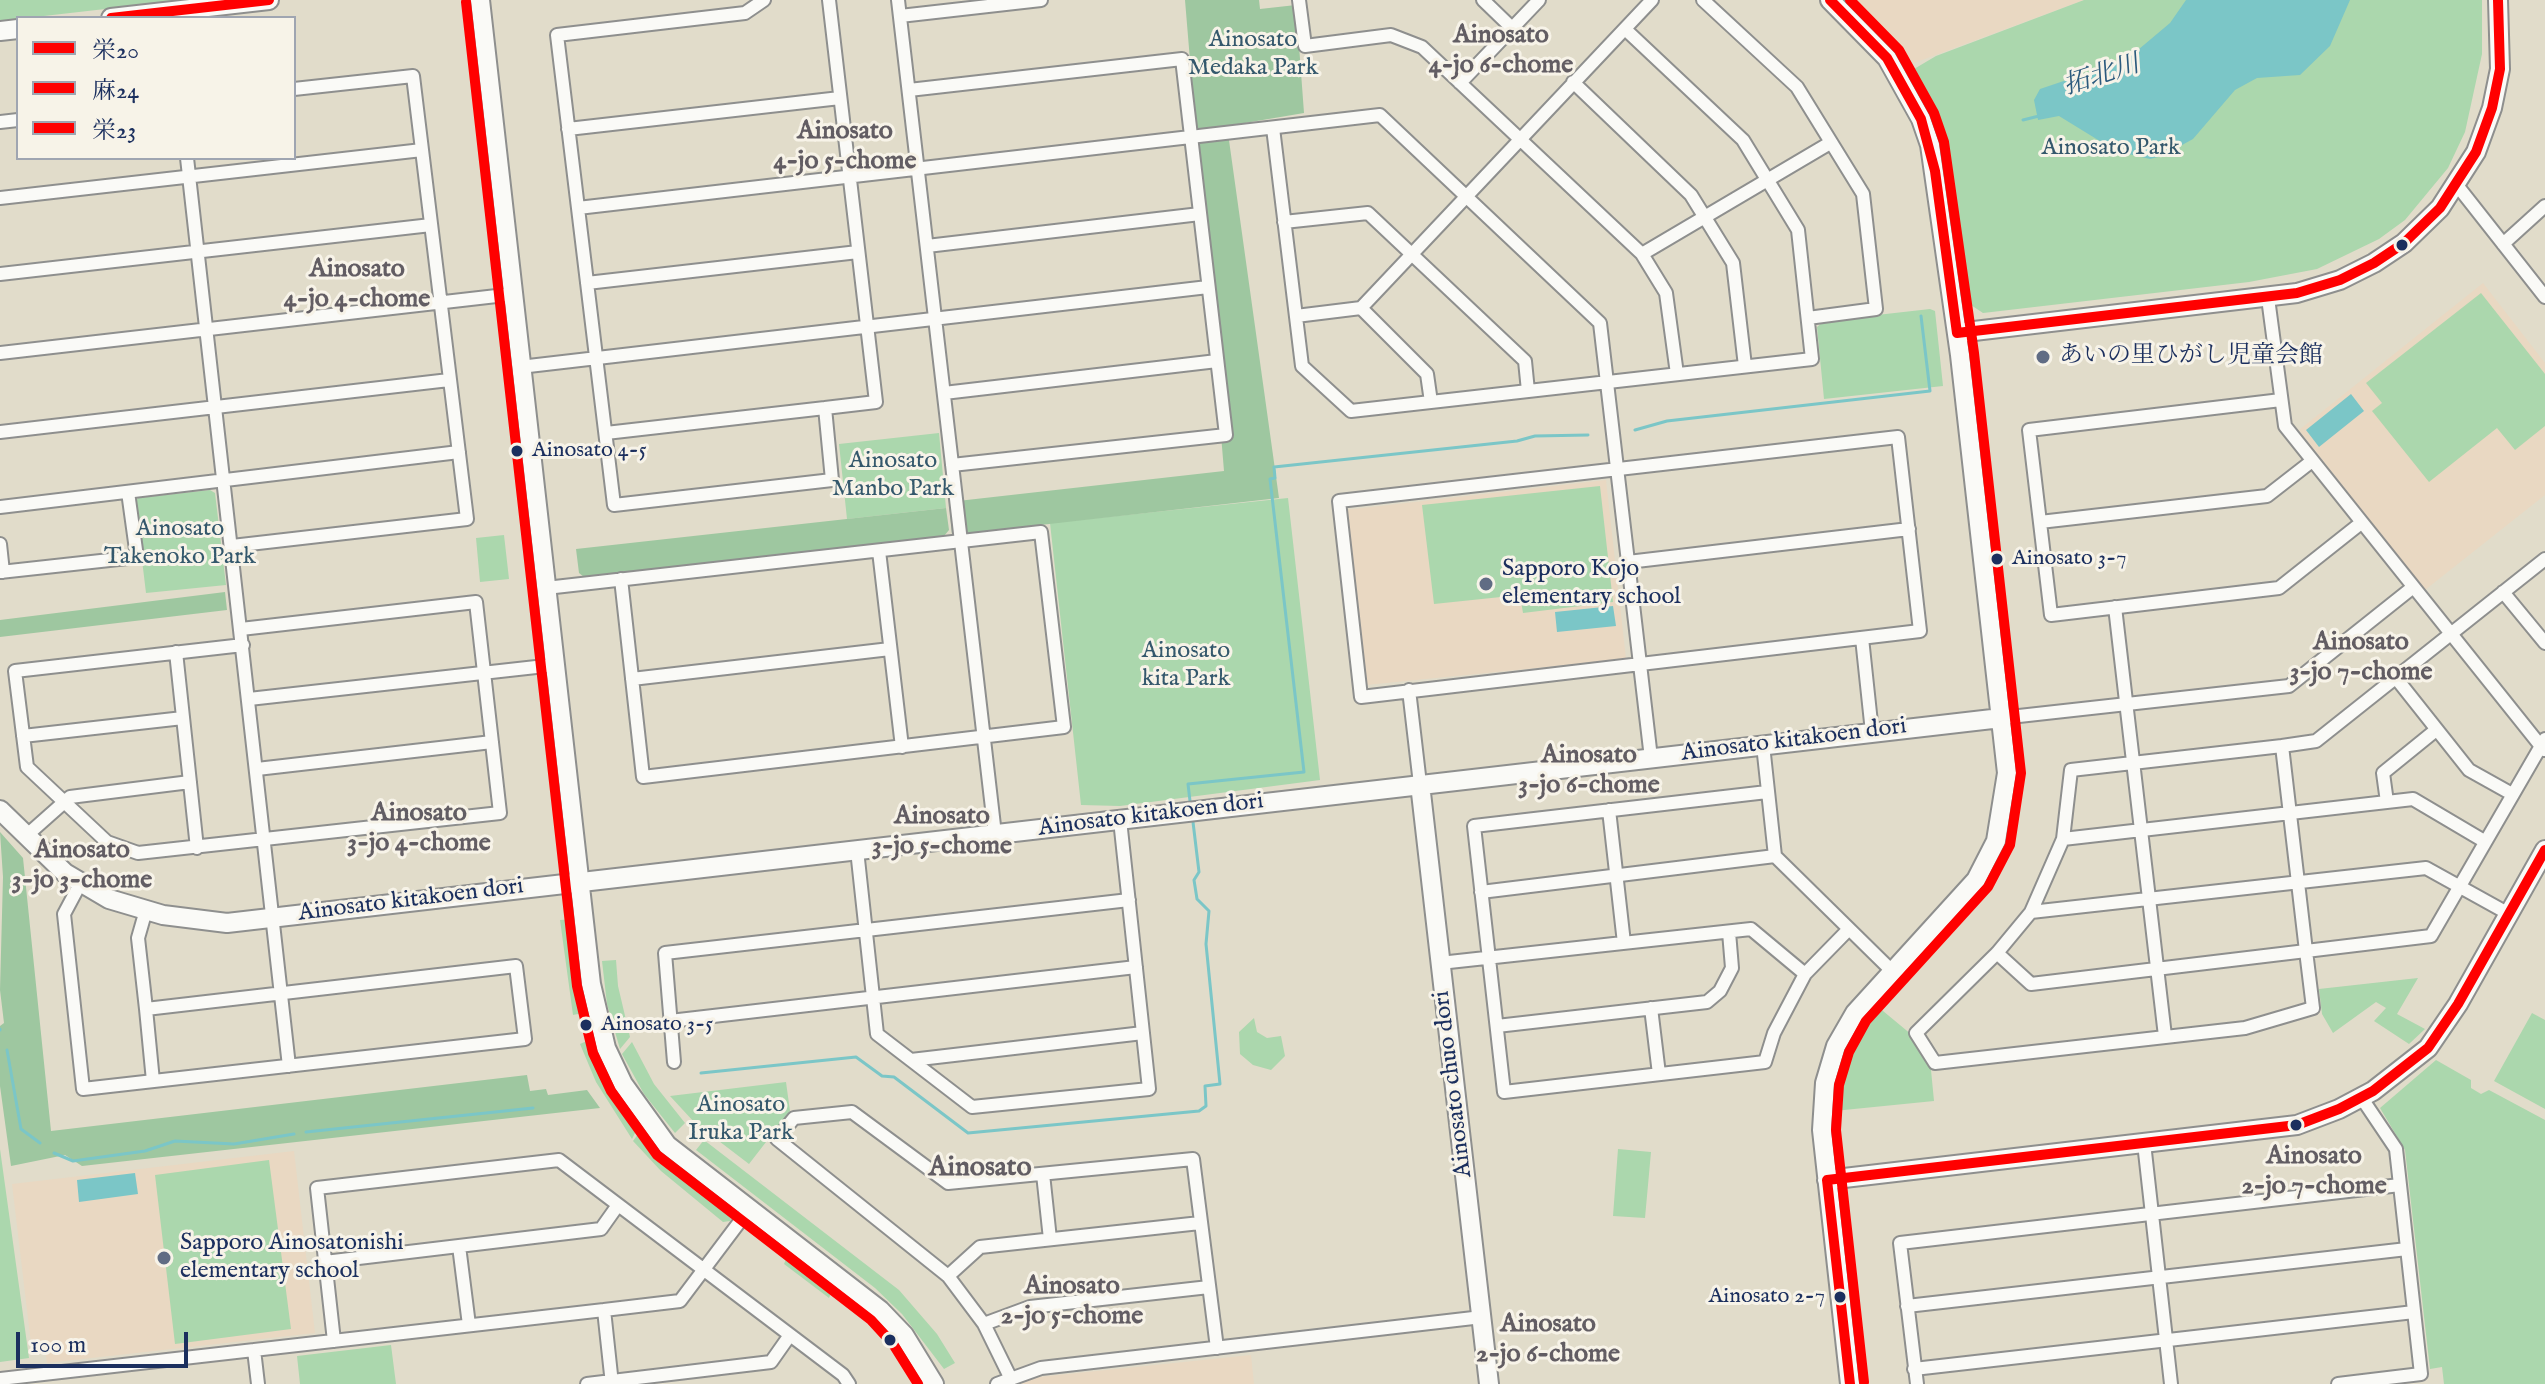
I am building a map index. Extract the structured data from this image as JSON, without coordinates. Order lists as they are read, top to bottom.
{
  "streets": {
    "street": ["Ainosato kitakoen dori", "Ainosato chuo dori"]
  },
  "crossings": [
    ["Ainosato kitakoen dori", "Ainosato chuo dori"]
  ],
  "districts": [
    "Ainosato 4-jo 6-chome",
    "Ainosato 4-jo 5-chome",
    "Ainosato 4-jo 4-chome",
    "Ainosato 3-jo 7-chome",
    "Ainosato 3-jo 6-chome",
    "Ainosato 3-jo 4-chome",
    "Ainosato 3-jo 5-chome",
    "Ainosato 3-jo 3-chome",
    "Ainosato 2-jo 7-chome",
    "Ainosato",
    "Ainosato 2-jo 5-chome",
    "Ainosato 2-jo 6-chome"
  ],
  "water": ["拓北川"],
  "parks": [
    "Ainosato Medaka Park",
    "Ainosato Park",
    "Ainosato Manbo Park",
    "Ainosato Takenoko Park",
    "Ainosato kita Park",
    "Ainosato Iruka Park"
  ],
  "places": [
    "あいの里ひがし児童会館",
    "Ainosato 4-5",
    "Ainosato 3-7",
    "Sapporo Kojo elementary school",
    "Ainosato 3-5",
    "Sapporo Ainosatonishi elementary school",
    "Ainosato 2-7"
  ],
  "lines": ["transit line 栄20", "transit line 栄23", "transit line 麻24"],
  "legend": ["栄20", "麻24", "栄23"],
  "scale_bar": "100 m"
}
